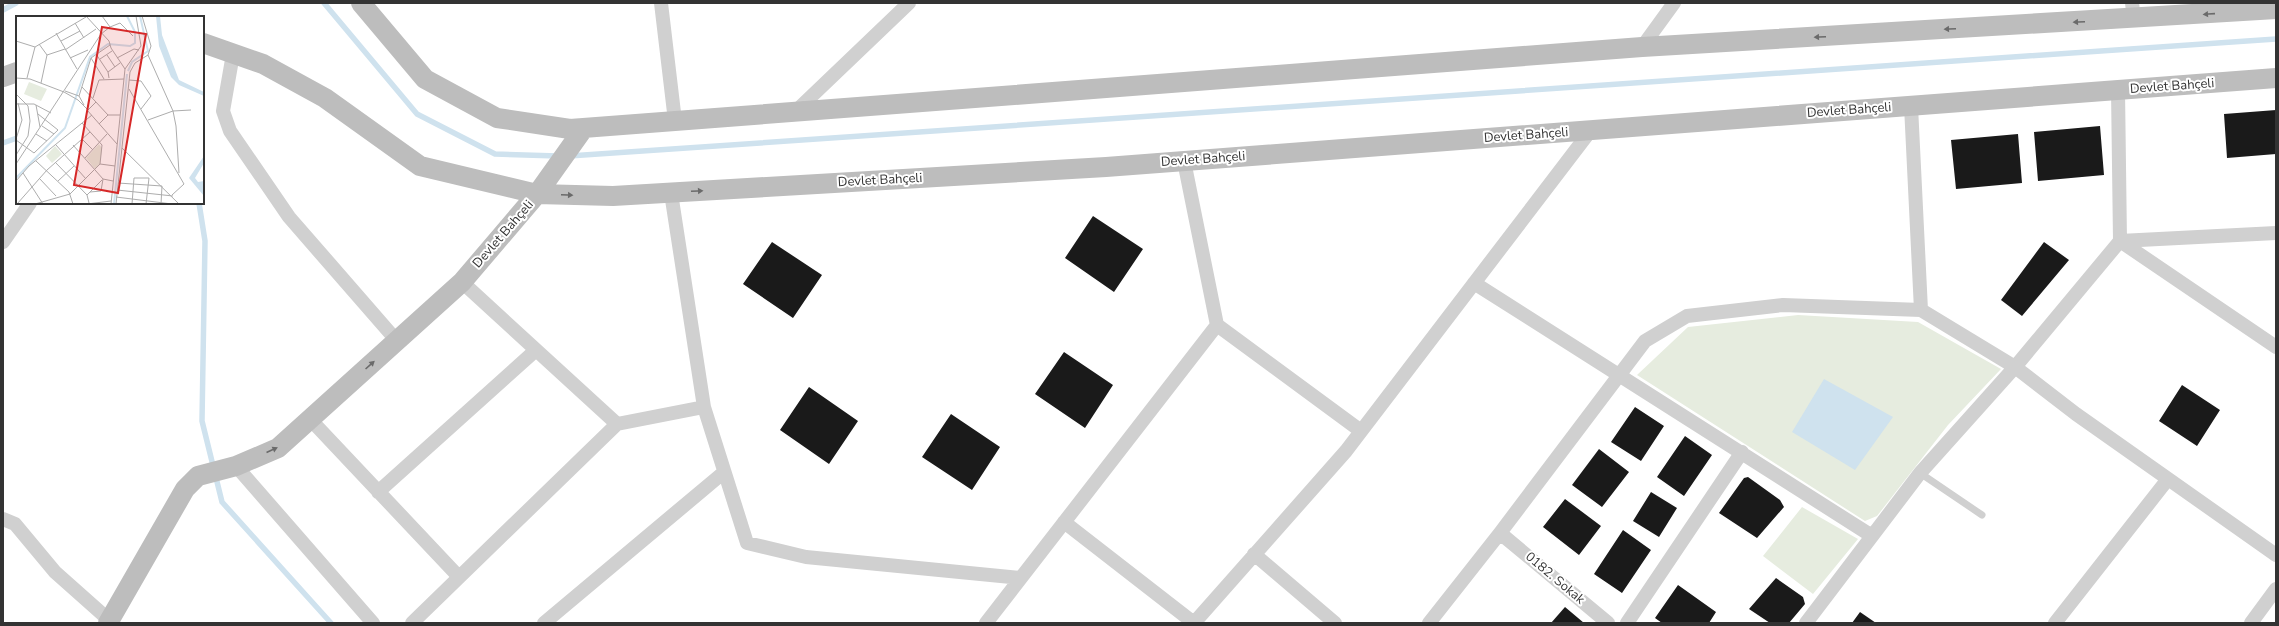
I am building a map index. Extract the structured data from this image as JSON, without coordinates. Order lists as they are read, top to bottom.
{
  "streets": {
    "street": ["Devlet Bahçeli", "0182. Sokak"]
  }
}
